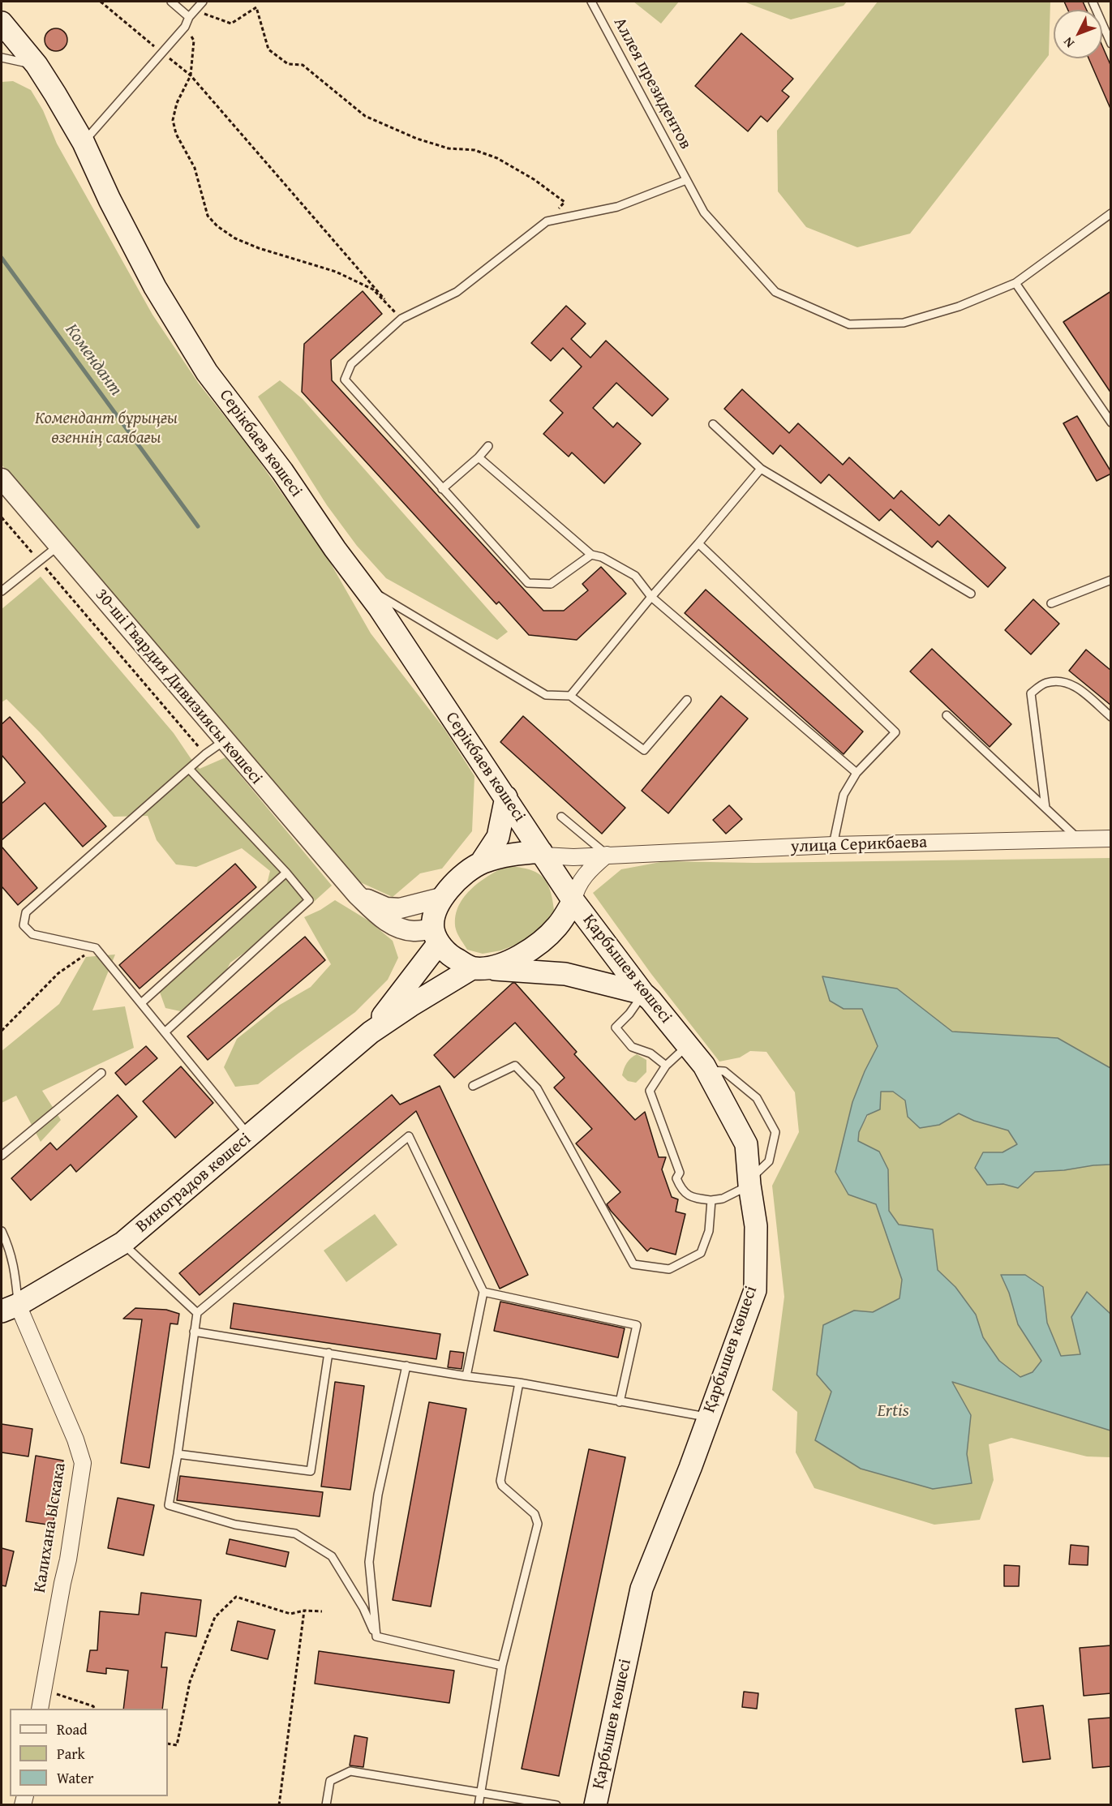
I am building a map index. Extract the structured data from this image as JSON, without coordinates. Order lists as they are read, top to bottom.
{
  "streets": {
    "main road": ["Серікбаев көшесі", "Қарбышев көшесі", "Виноградов көшесі"],
    "street": ["30-ші Гвардия Дивизиясы көшесі", "улица Серикбаева", "Калихана Ыскака"],
    "lane": ["Аллея президентов"]
  },
  "crossings": [
    ["Серікбаев көшесі", "30-ші Гвардия Дивизиясы көшесі"],
    ["Серікбаев көшесі", "улица Серикбаева"],
    ["Серікбаев көшесі", "Қарбышев көшесі"],
    ["30-ші Гвардия Дивизиясы көшесі", "улица Серикбаева"],
    ["30-ші Гвардия Дивизиясы көшесі", "Қарбышев көшесі"],
    ["улица Серикбаева", "Қарбышев көшесі"],
    ["Виноградов көшесі", "Калихана Ыскака"]
  ],
  "water": ["Комендант", "Ertis"],
  "parks": ["Комендант бұрыңғы өзеннің саябағы"],
  "legend": ["Road", "Park", "Water"],
  "north": "bottom left"
}
